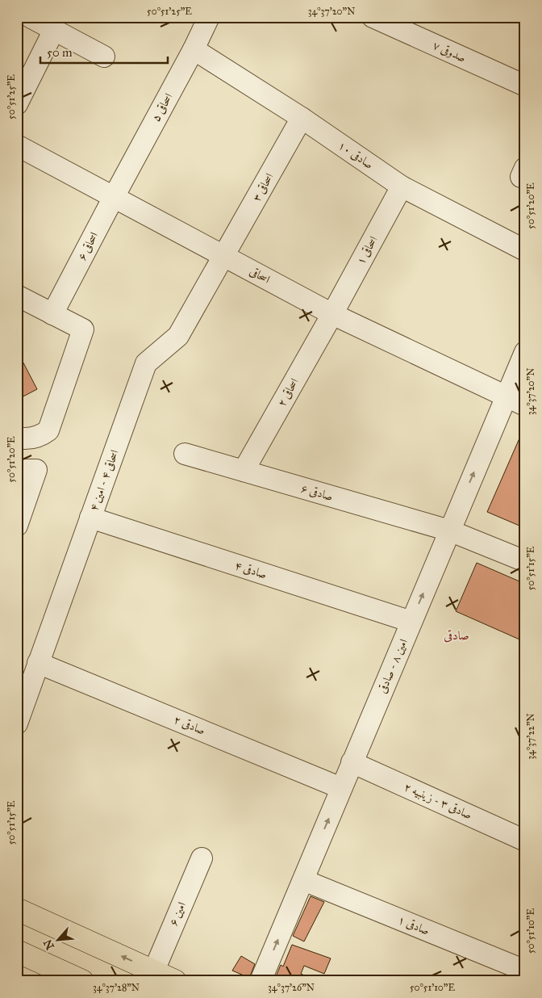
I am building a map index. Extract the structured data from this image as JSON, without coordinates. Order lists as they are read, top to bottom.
{
  "streets": {
    "street": [
      "صدوقی ۷",
      "اسحاقی ۵",
      "صادقی ۱۰",
      "اسحاقی ۳",
      "اسحاقی ۶",
      "اسحاقی ۱",
      "اسحاقی",
      "اسحاقی ۲",
      "اسحاقی ۴ - امین ۴",
      "صادقی ۶",
      "صادقی ۴",
      "امین ۸ - صادقی",
      "صادقی ۲",
      "صادقی ۳ - زینبیه ۲",
      "امین ۶",
      "صادقی ۱"
    ]
  },
  "crossings": [
    ["اسحاقی ۵", "صادقی ۱۰"],
    ["اسحاقی ۵", "اسحاقی ۶"],
    ["اسحاقی ۵", "اسحاقی"],
    ["صادقی ۱۰", "اسحاقی ۳"],
    ["صادقی ۱۰", "اسحاقی ۱"],
    ["اسحاقی ۳", "اسحاقی"],
    ["اسحاقی ۳", "اسحاقی ۴ - امین ۴"],
    ["اسحاقی ۶", "اسحاقی"],
    ["اسحاقی ۱", "اسحاقی"],
    ["اسحاقی ۱", "اسحاقی ۲"],
    ["اسحاقی", "اسحاقی ۲"],
    ["اسحاقی", "اسحاقی ۴ - امین ۴"],
    ["اسحاقی", "امین ۸ - صادقی"],
    ["اسحاقی ۲", "صادقی ۶"],
    ["اسحاقی ۴ - امین ۴", "صادقی ۴"],
    ["اسحاقی ۴ - امین ۴", "صادقی ۲"],
    ["صادقی ۶", "امین ۸ - صادقی"],
    ["صادقی ۴", "امین ۸ - صادقی"],
    ["امین ۸ - صادقی", "صادقی ۲"],
    ["امین ۸ - صادقی", "صادقی ۳ - زینبیه ۲"],
    ["امین ۸ - صادقی", "صادقی ۱"]
  ],
  "one_way": ["امین ۸ - صادقی"],
  "districts": ["صادقی"],
  "scale_bar": "50 m",
  "north": "bottom left",
  "coordinates": [
    "50°51'25\"E",
    "34°37'20\"N",
    "50°51'20\"E",
    "50°51'15\"E",
    "34°37'22\"N",
    "50°51'10\"E",
    "34°37'28\"N",
    "34°37'26\"N"
  ]
}
